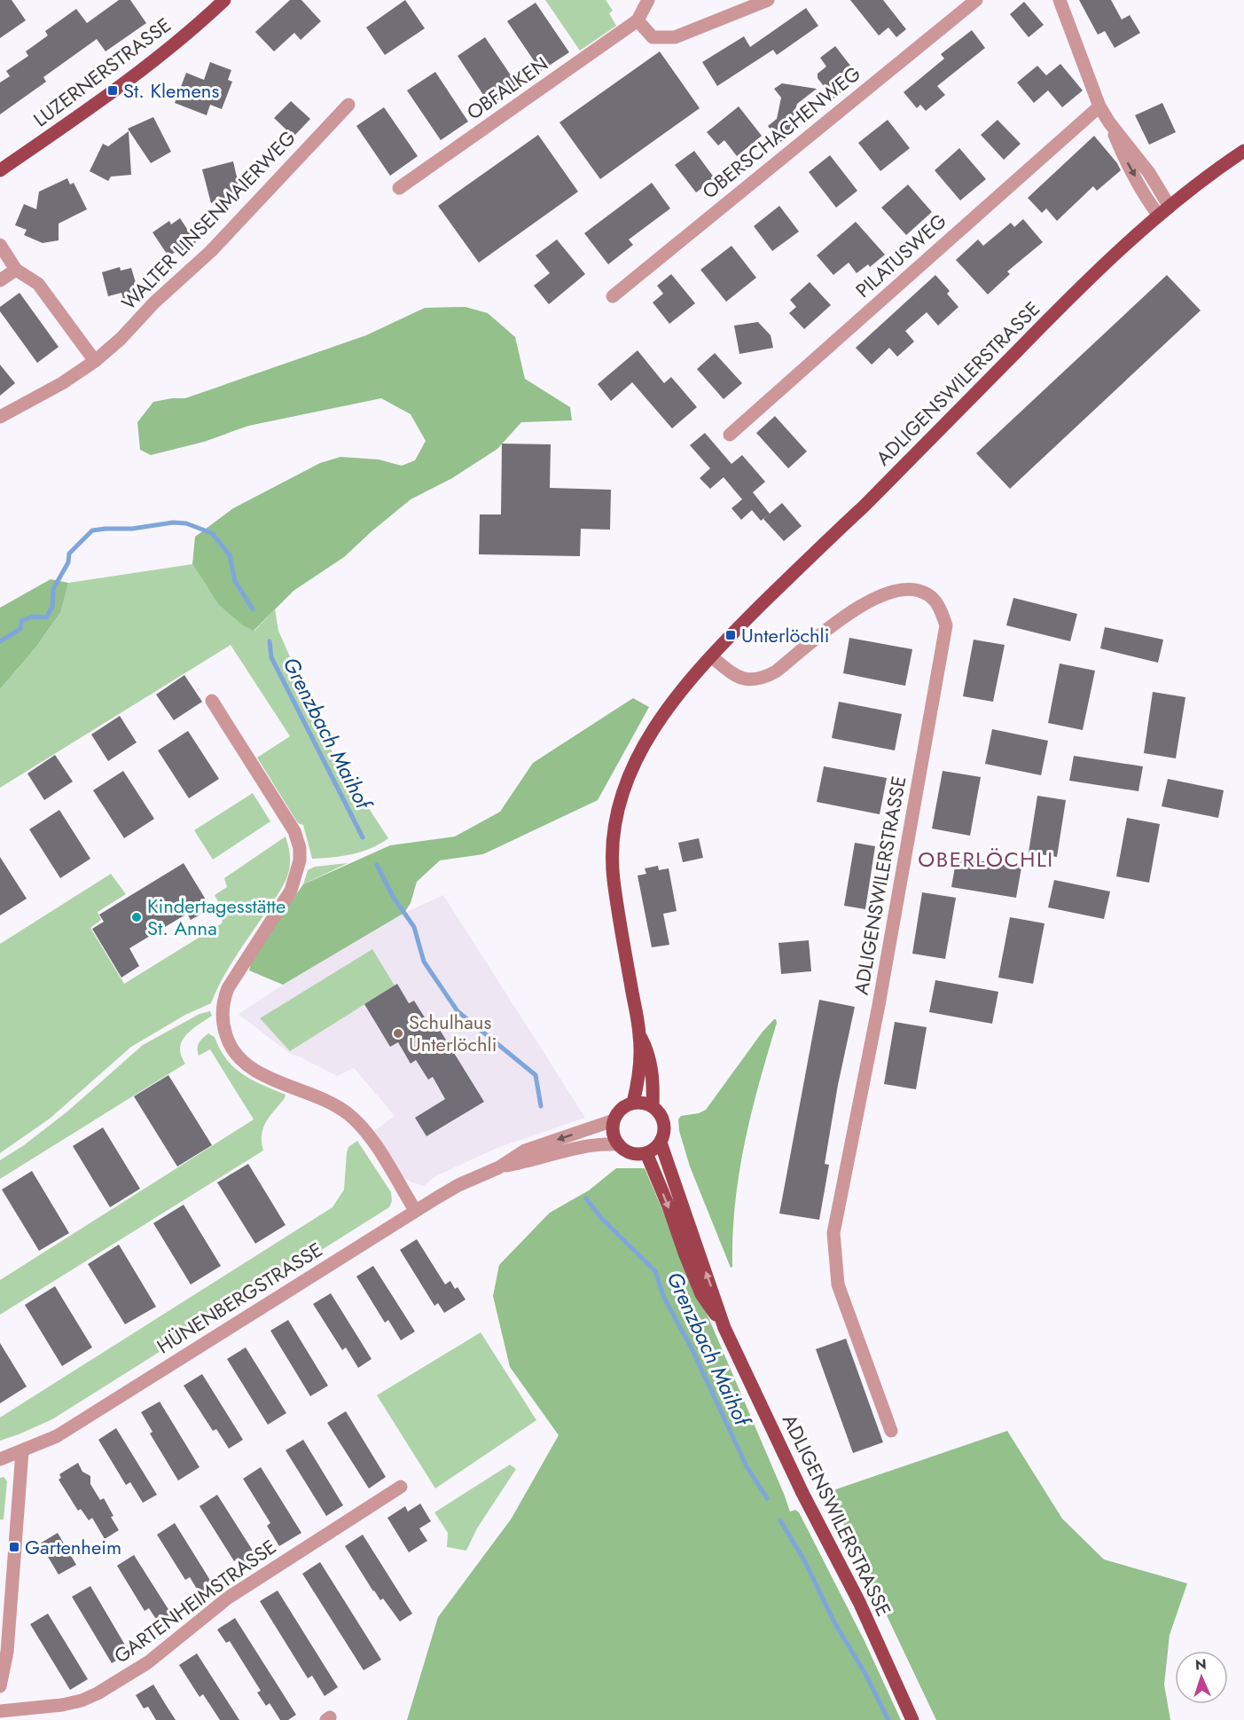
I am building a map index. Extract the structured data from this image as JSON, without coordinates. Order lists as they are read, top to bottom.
{
  "streets": {
    "main road": ["LUZERNERSTRASSE", "ADLIGENSWILERSTRASSE"],
    "street": [
      "OBFALKEN",
      "OBERSCHACHENWEG",
      "WALTER LINSENMAIERWEG",
      "PILATUSWEG",
      "HÜNENBERGSTRASSE",
      "GARTENHEIMSTRASSE"
    ]
  },
  "crossings": [
    ["ADLIGENSWILERSTRASSE", "HÜNENBERGSTRASSE"]
  ],
  "districts": ["OBERLÖCHLI"],
  "water": ["Grenzbach Maihof"],
  "places": {
    "transit": ["St. Klemens", "Unterlöchli", "Gartenheim"],
    "other": ["Kindertagesstätte St. Anna", "Schulhaus Unterlöchli"]
  },
  "north": "top"
}
